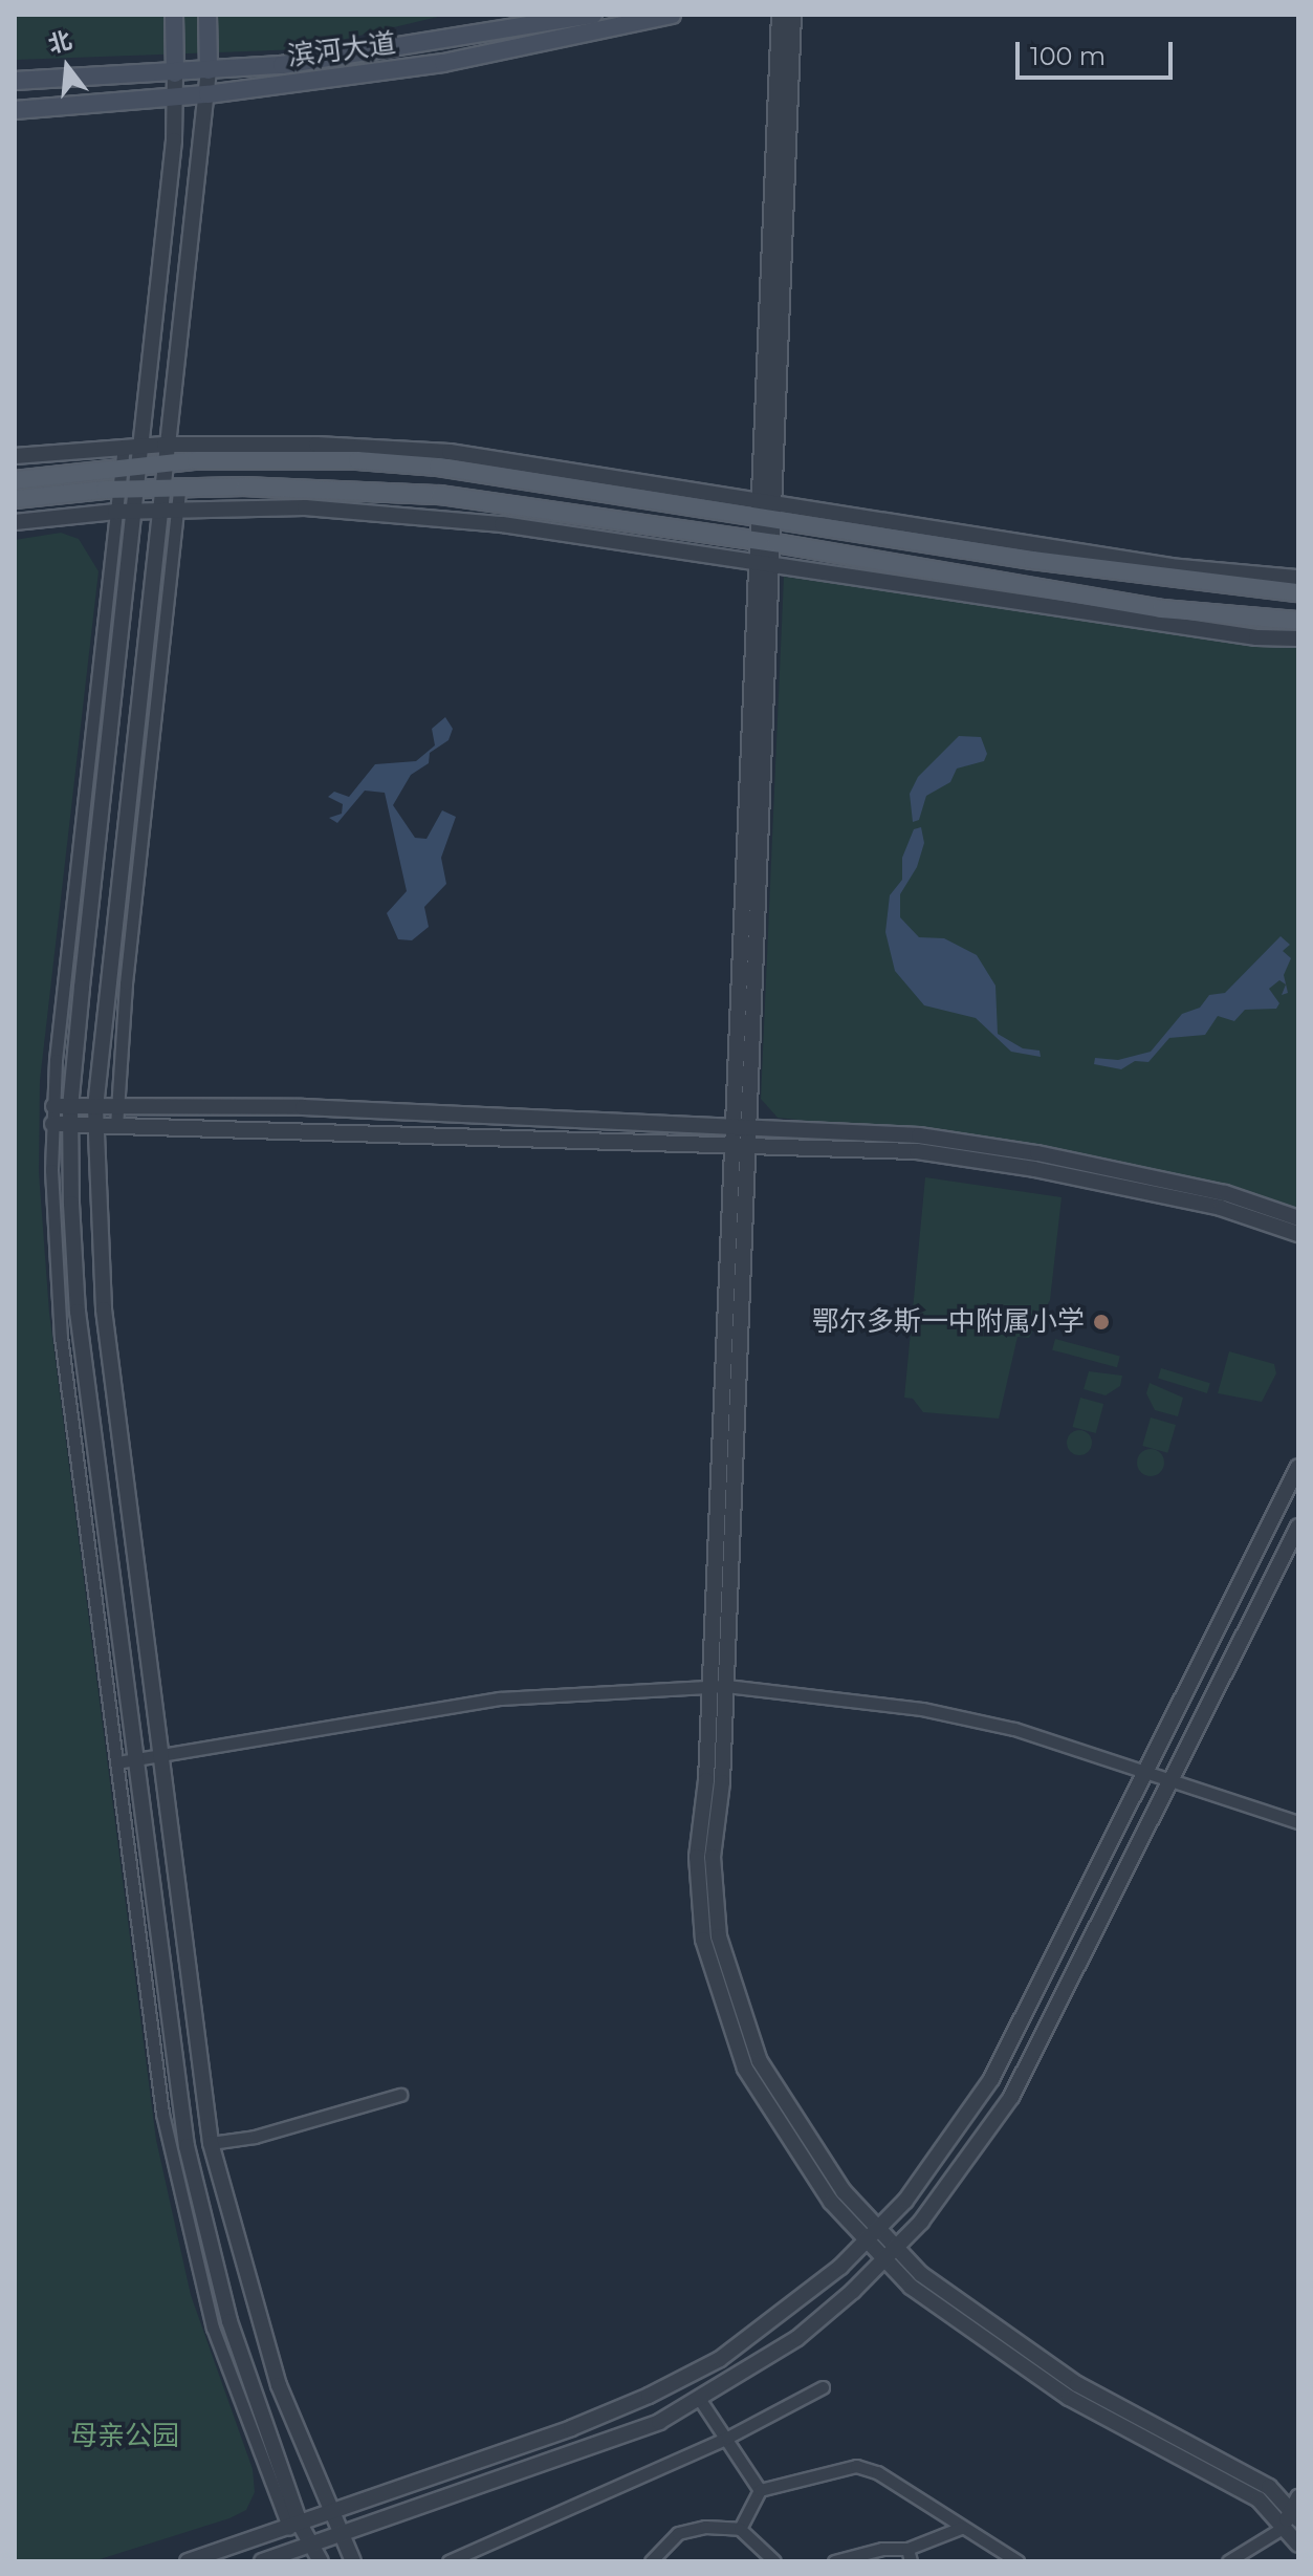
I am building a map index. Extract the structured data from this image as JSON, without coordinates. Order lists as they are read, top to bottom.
{
  "streets": {
    "main road": ["滨河大道"]
  },
  "parks": ["母亲公园"],
  "places": ["鄂尔多斯一中附属小学"],
  "scale_bar": "100 m",
  "north": "top"
}
